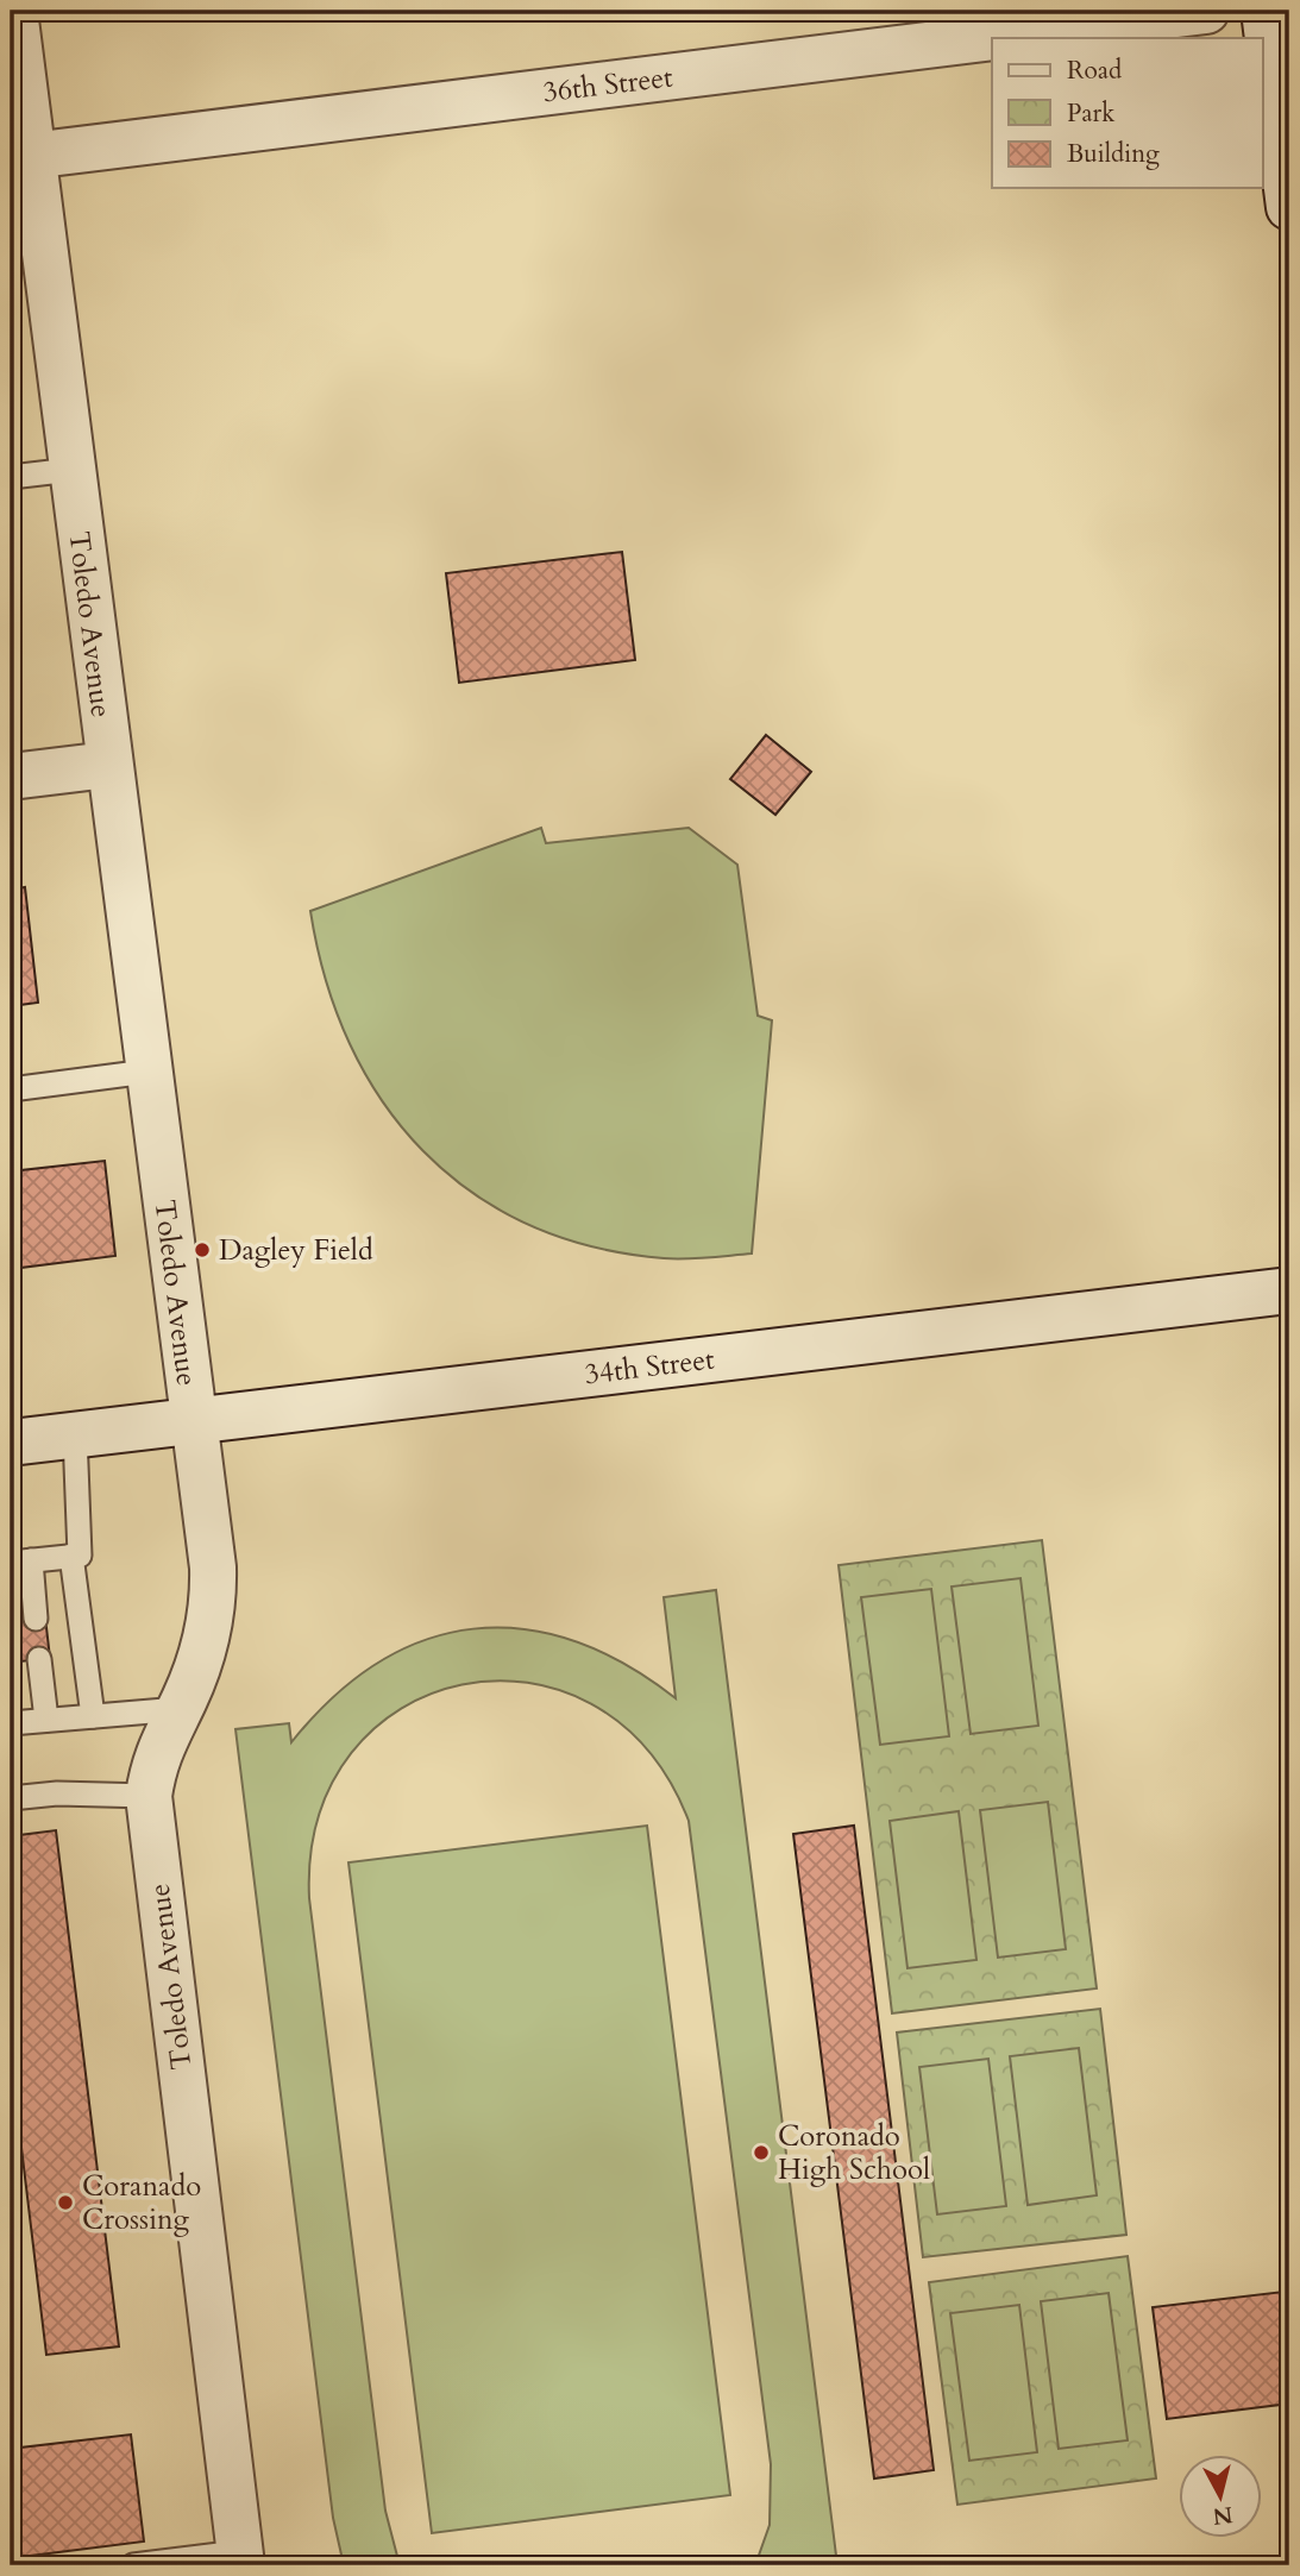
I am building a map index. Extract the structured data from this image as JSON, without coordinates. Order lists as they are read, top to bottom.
{
  "streets": {
    "street": ["36th Street", "Toledo Avenue", "34th Street"]
  },
  "crossings": [
    ["36th Street", "Toledo Avenue"],
    ["Toledo Avenue", "34th Street"]
  ],
  "places": ["Dagley Field", "Coronado High School", "Coranado Crossing"],
  "legend": ["Road", "Park", "Building"],
  "north": "bottom"
}
